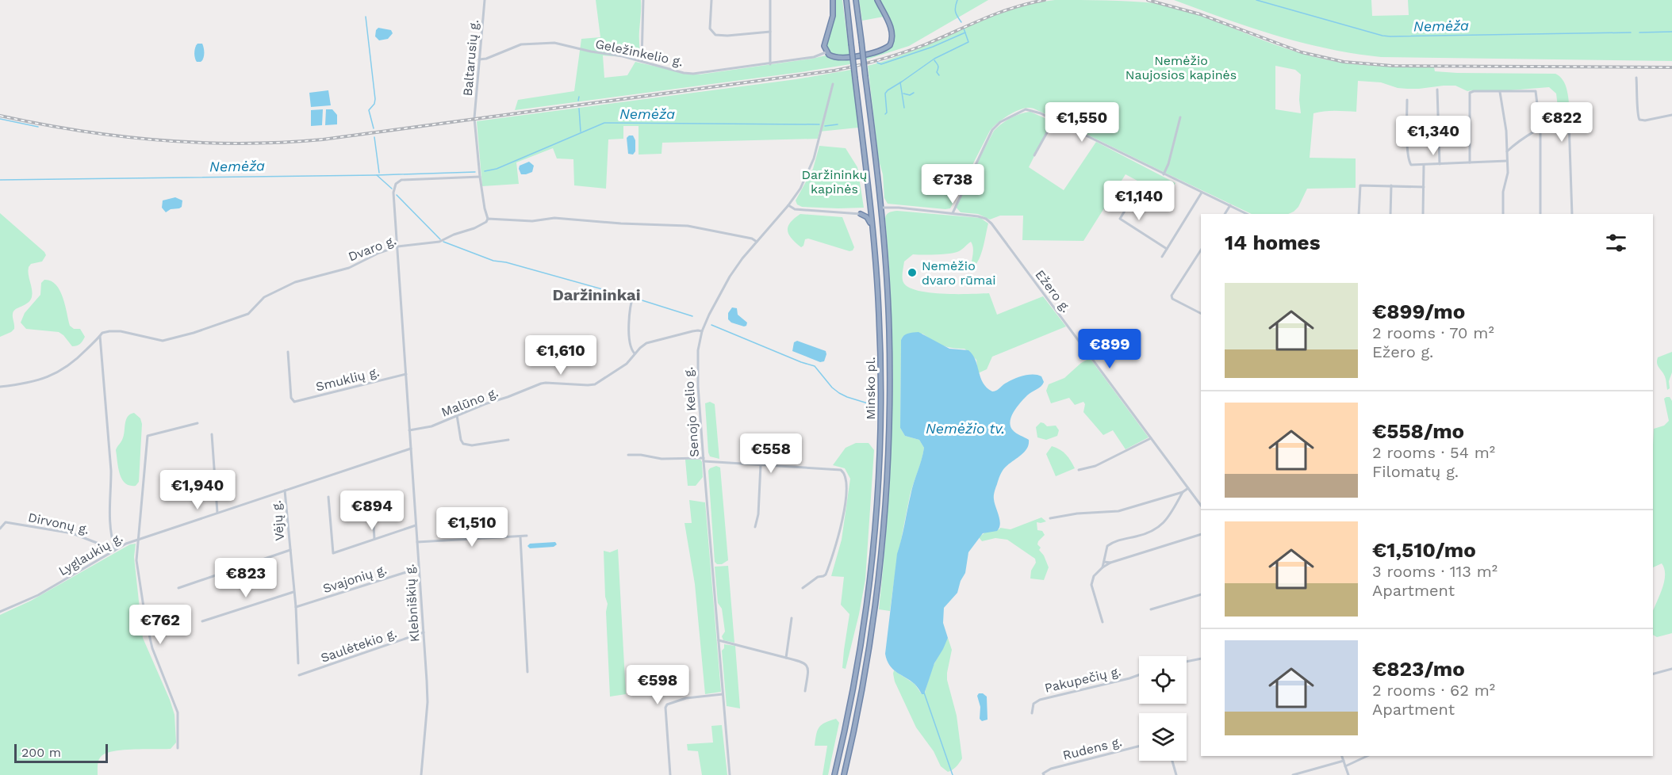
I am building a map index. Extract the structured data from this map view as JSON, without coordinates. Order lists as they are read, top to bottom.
{
  "streets": {
    "highway": ["Minsko pl."],
    "street": [
      "Geležinkelio g.",
      "Baltarusių g.",
      "Dvaro g.",
      "Ežero g.",
      "Smuklių g.",
      "Malūno g.",
      "Senojo Kelio g.",
      "Vėjų g.",
      "Dirvonų g.",
      "Lyglaukių g.",
      "Svajonių g.",
      "Klebniškių g.",
      "Saulėtekio g.",
      "Pakupečių g.",
      "Rudens g."
    ]
  },
  "crossings": [
    ["Geležinkelio g.", "Baltarusių g."],
    ["Baltarusių g.", "Dvaro g."],
    ["Ežero g.", "Minsko pl."],
    ["Malūno g.", "Senojo Kelio g."],
    ["Malūno g.", "Klebniškių g."],
    ["Vėjų g.", "Lyglaukių g."],
    ["Vėjų g.", "Svajonių g."],
    ["Dirvonų g.", "Lyglaukių g."],
    ["Lyglaukių g.", "Klebniškių g."],
    ["Svajonių g.", "Klebniškių g."],
    ["Klebniškių g.", "Saulėtekio g."]
  ],
  "districts": ["Daržininkai"],
  "water": ["Nemėža", "Nemėžio tv."],
  "parks": ["Nemėžio Naujosios kapinės", "Daržininkų kapinės"],
  "places": ["Nemėžio dvaro rūmai"],
  "scale_bar": "200 m",
  "page": {
    "price": [
      "€1,550",
      "€822",
      "€1,340",
      "€738",
      "€1,140",
      "€899",
      "€1,610",
      "€558",
      "€1,940",
      "€894",
      "€1,510",
      "€823",
      "€762",
      "€598"
    ],
    "heading": "14 homes",
    "list": [
      {
        "name": "€899/mo",
        "note": "2 rooms · 70 m² · Ežero g."
      },
      {
        "name": "€558/mo",
        "note": "2 rooms · 54 m² · Filomatų g."
      },
      {
        "name": "€1,510/mo",
        "note": "3 rooms · 113 m² · Apartment"
      },
      {
        "name": "€823/mo",
        "note": "2 rooms · 62 m² · Apartment"
      }
    ],
    "scale": "200 m"
  }
}
